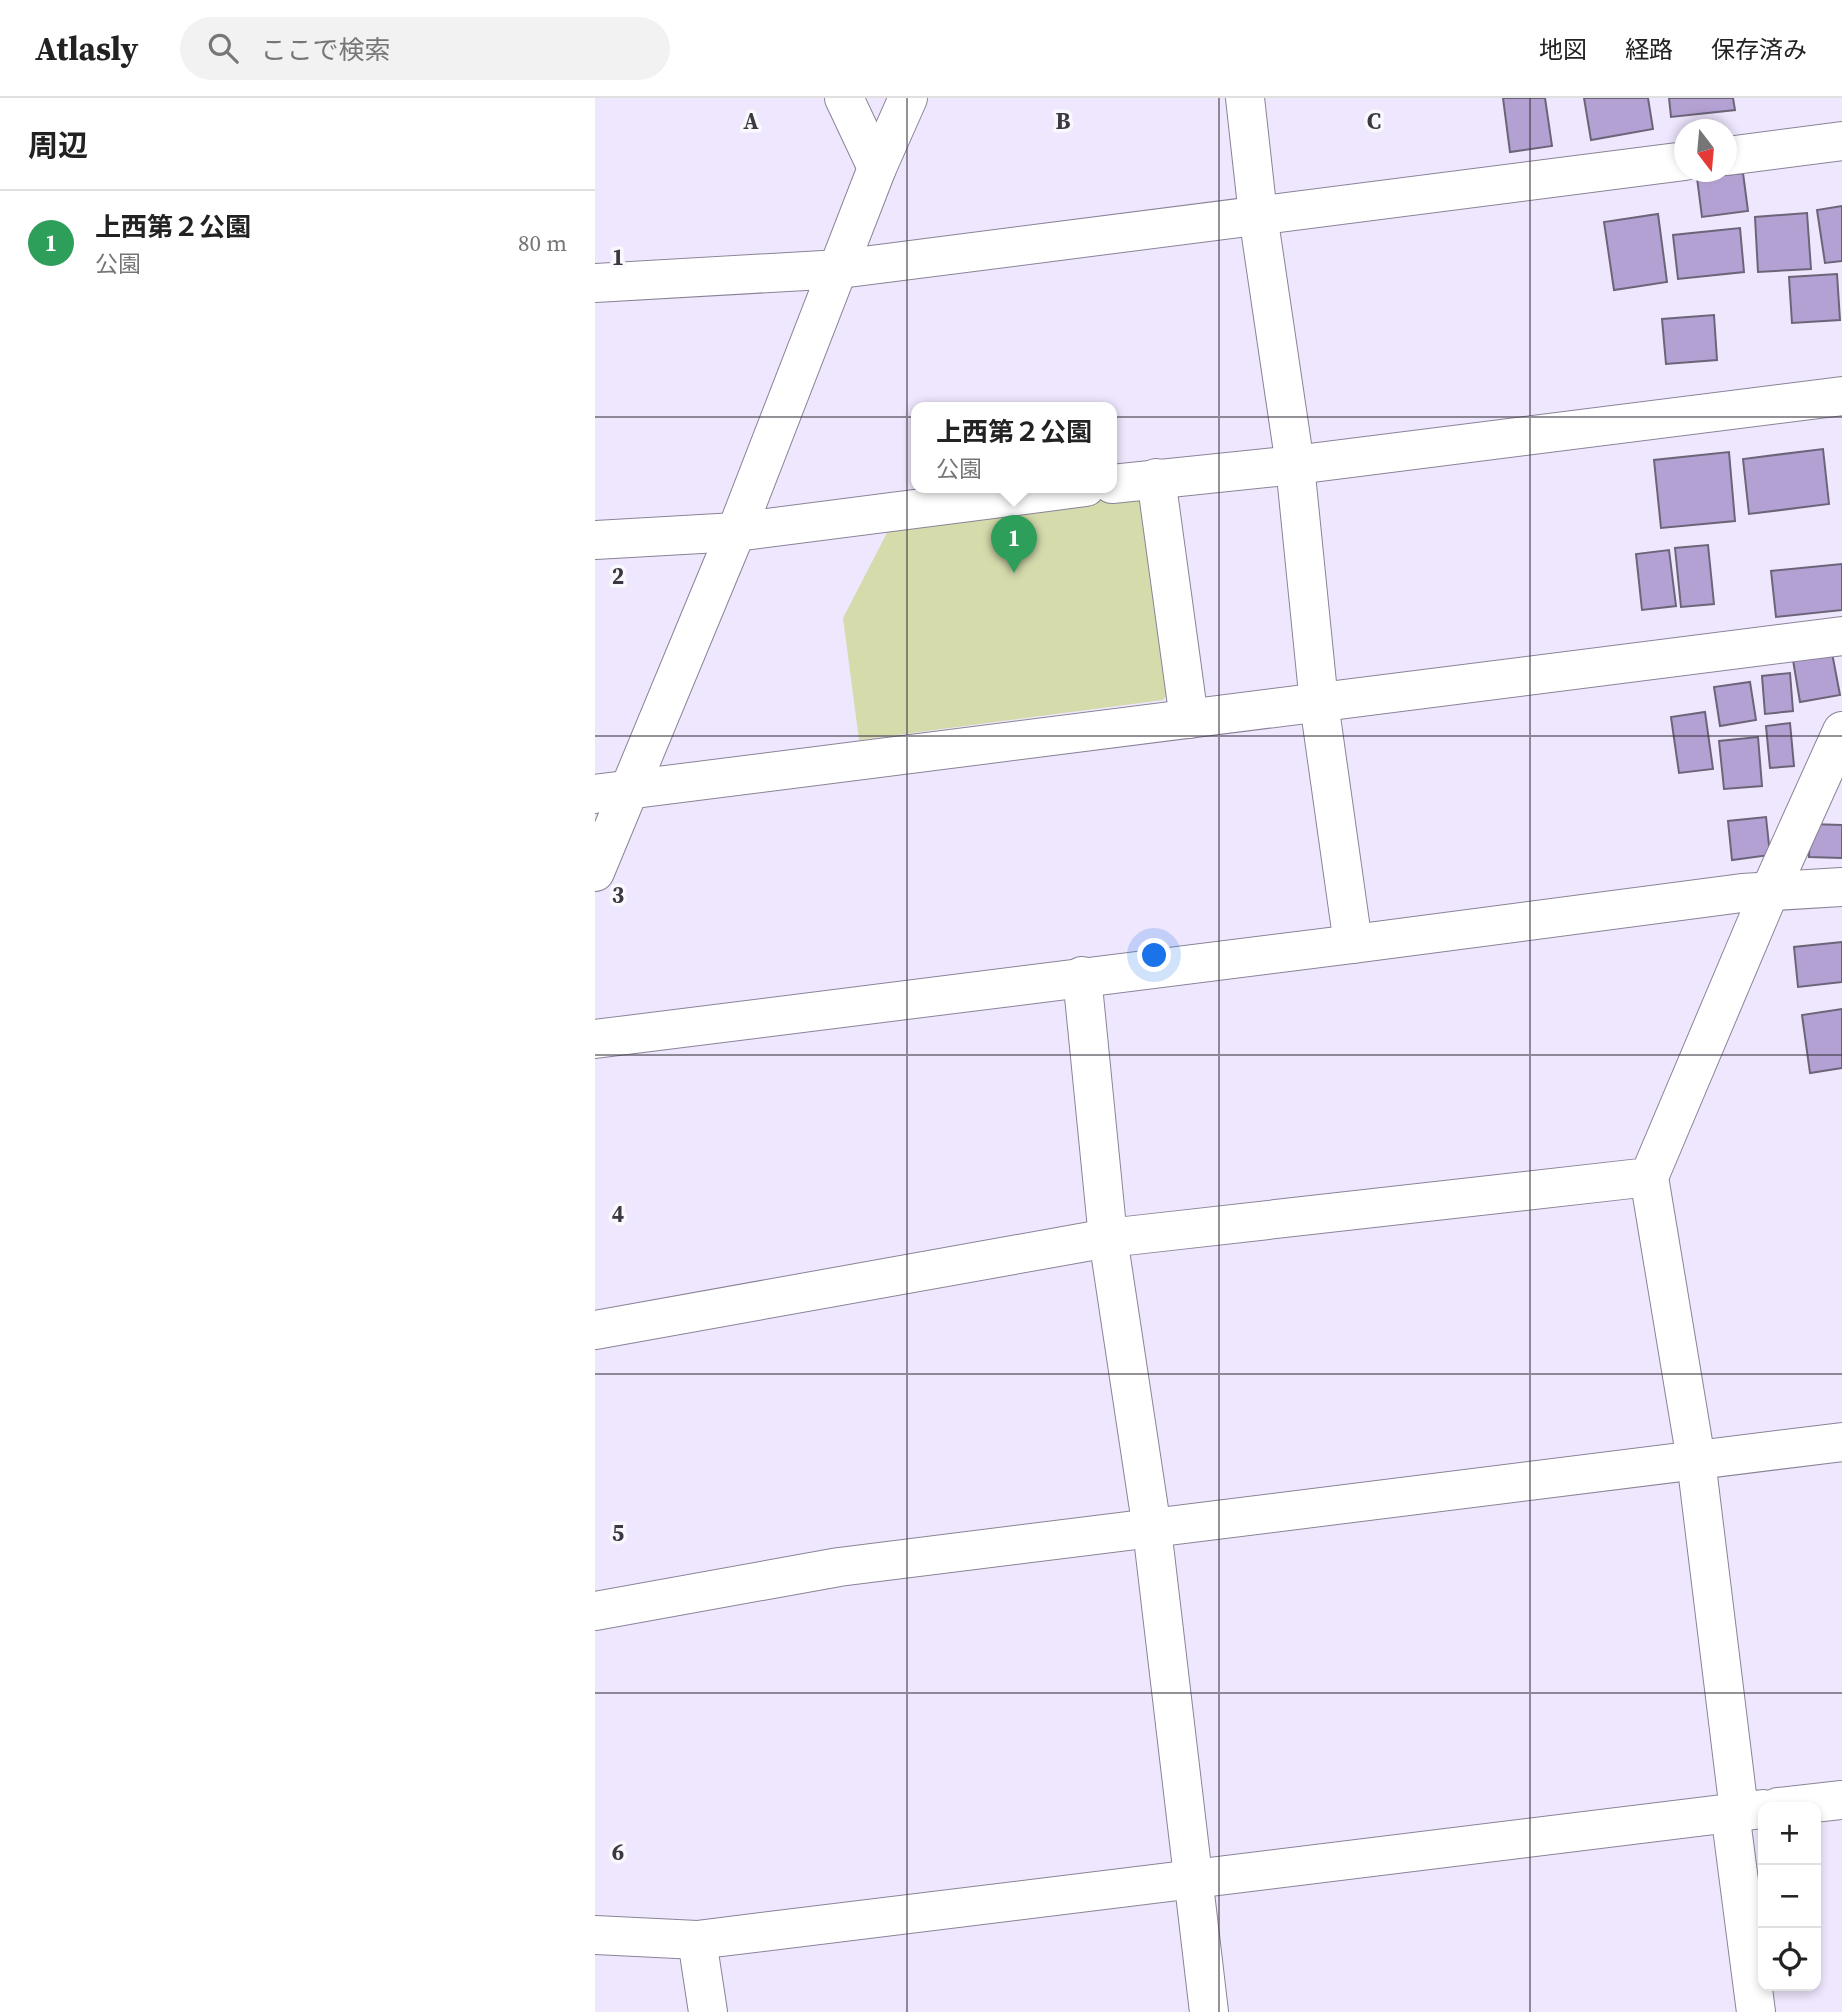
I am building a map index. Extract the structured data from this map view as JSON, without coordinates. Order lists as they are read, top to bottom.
{
  "north": "bottom",
  "page": {
    "header": "Atlasly",
    "search": "ここで検索",
    "nav": ["地図", "経路", "保存済み"],
    "heading": "周辺",
    "list": [
      {
        "mark": "1",
        "name": "上西第２公園",
        "note": "公園",
        "value": "80 m"
      }
    ],
    "popup": ["上西第２公園", "公園"],
    "pins": "1",
    "map_buttons": ["+", "−"]
  },
  "grid": {
    "columns": ["A", "B", "C"],
    "rows": [
      "1",
      "2",
      "3",
      "4",
      "5",
      "6"
    ]
  }
}
